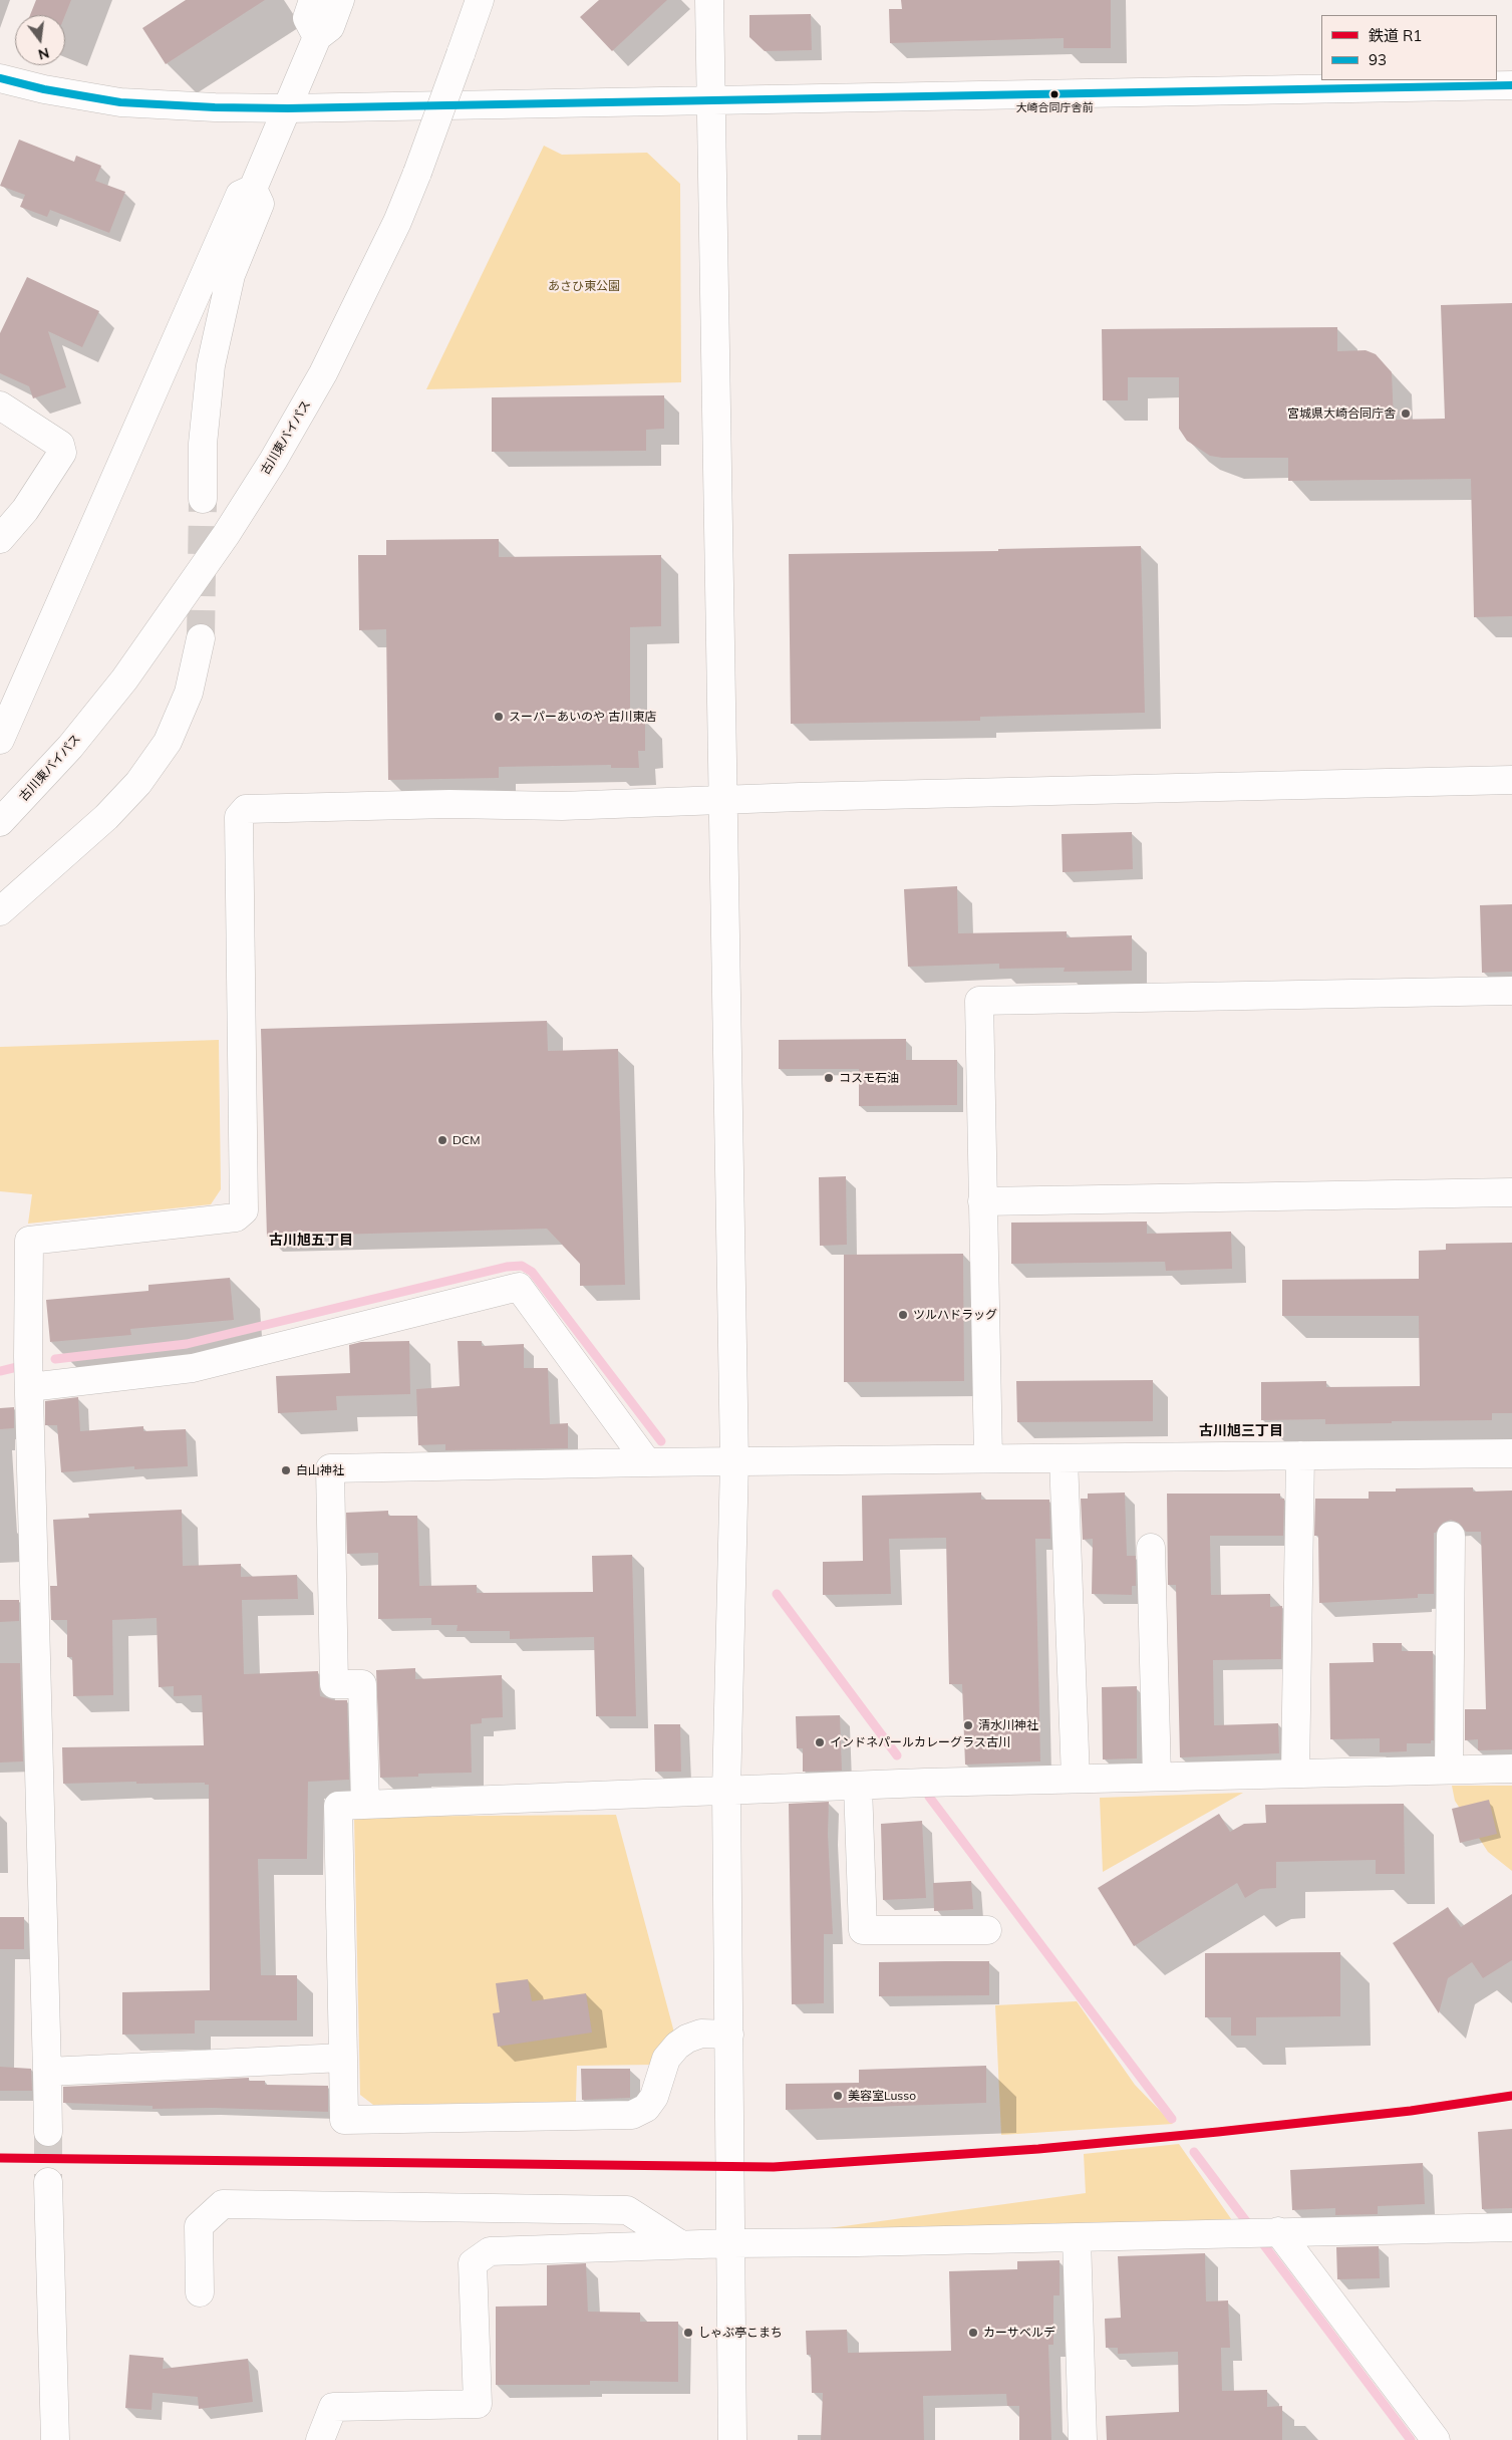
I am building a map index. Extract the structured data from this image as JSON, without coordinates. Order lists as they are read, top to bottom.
{
  "streets": {
    "main road": ["古川東バイパス"]
  },
  "districts": ["古川旭五丁目", "古川旭三丁目"],
  "parks": ["あさひ東公園"],
  "places": [
    "大崎合同庁舎前",
    "宮城県大崎合同庁舎",
    "スーパーあいのや 古川東店",
    "コスモ石油",
    "DCM",
    "ツルハドラッグ",
    "白山神社",
    "清水川神社",
    "インドネパールカレーグラス古川",
    "美容室Lusso",
    "しゃぶ亭こまち",
    "カーサベルデ"
  ],
  "lines": ["transit line 93", "rail line R1"],
  "legend": ["鉄道 R1", "93"],
  "north": "bottom"
}
